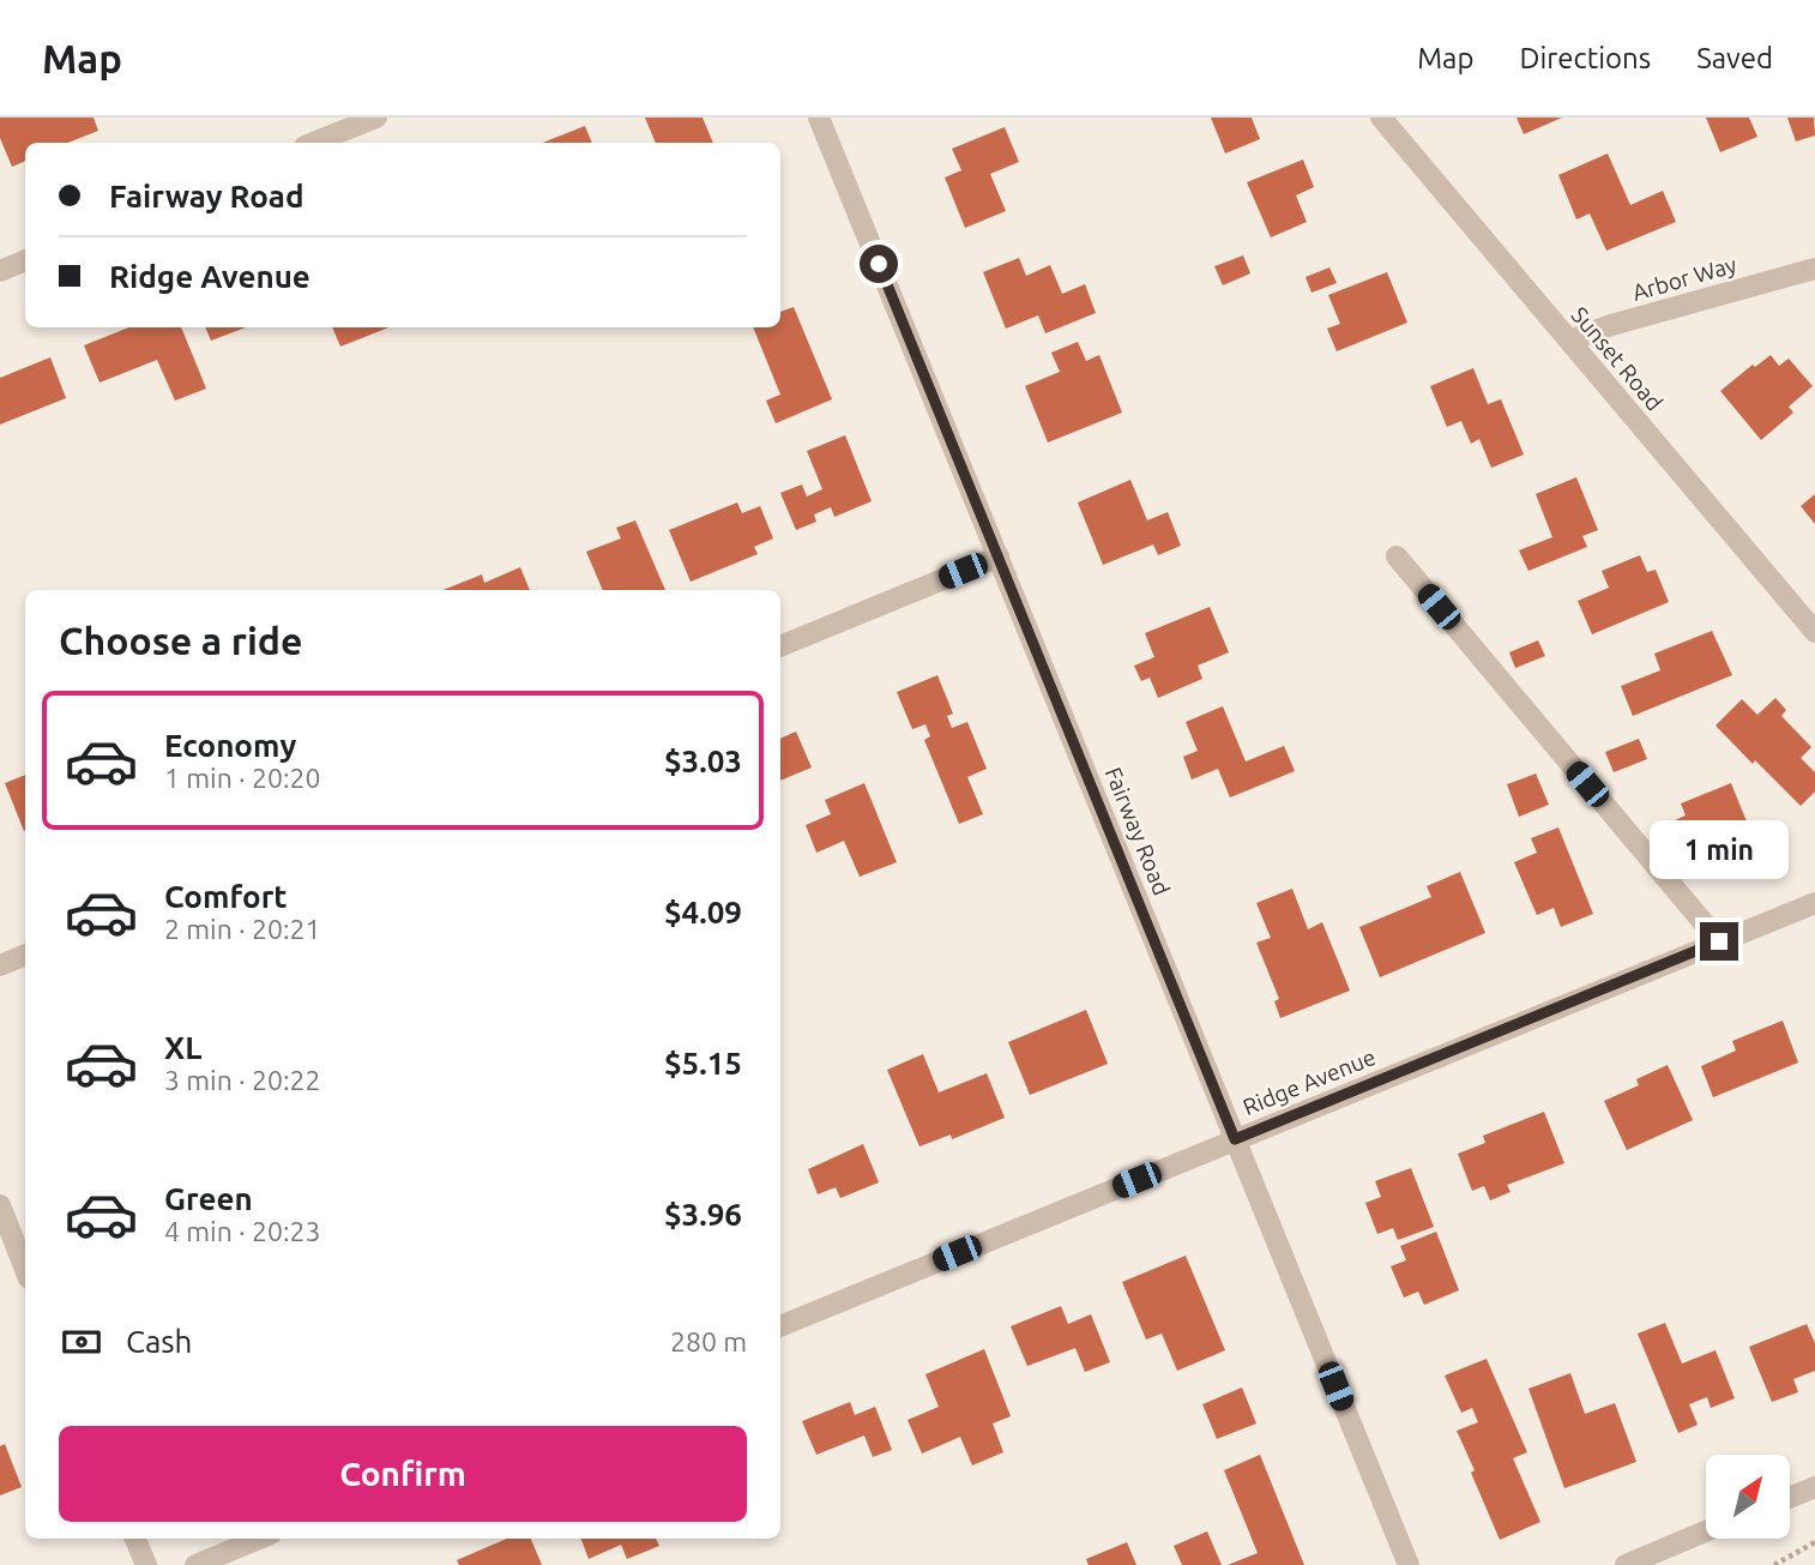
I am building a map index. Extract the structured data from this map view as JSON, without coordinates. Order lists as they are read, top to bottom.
{
  "streets": {
    "street": [
      "Arbor Way",
      "Sunset Road",
      "Fairway Road",
      "Ridge Avenue"
    ]
  },
  "crossings": [
    ["Arbor Way", "Sunset Road"],
    ["Fairway Road", "Ridge Avenue"]
  ],
  "north": "top right",
  "page": {
    "header": "Map",
    "nav": ["Map", "Directions", "Saved"],
    "banner": ["Fairway Road", "Ridge Avenue"],
    "heading": "Choose a ride",
    "list": [
      {
        "name": "Economy",
        "note": "1 min · 20:20",
        "value": "$3.03"
      },
      {
        "name": "Comfort",
        "note": "2 min · 20:21",
        "value": "$4.09"
      },
      {
        "name": "XL",
        "note": "3 min · 20:22",
        "value": "$5.15"
      },
      {
        "name": "Green",
        "note": "4 min · 20:23",
        "value": "$3.96"
      }
    ],
    "bubble": "1 min",
    "pay": ["Cash", "280 m"],
    "buttons": "Confirm"
  }
}
